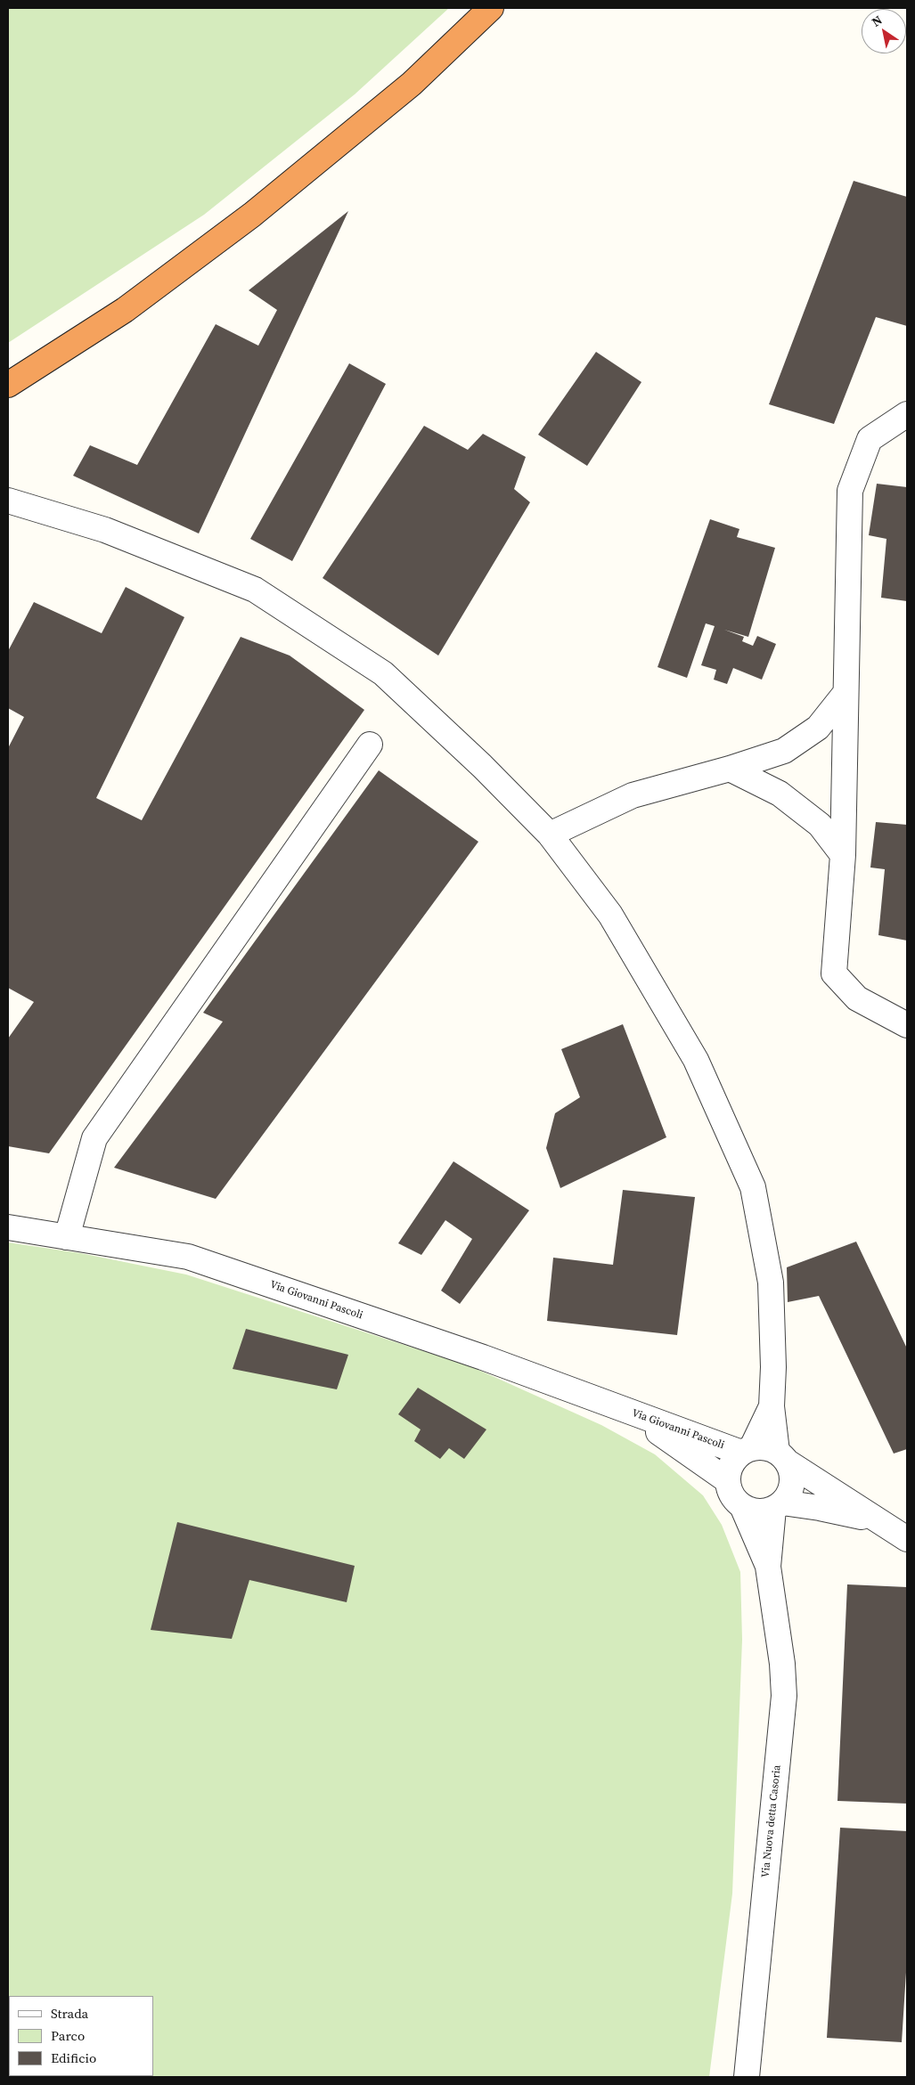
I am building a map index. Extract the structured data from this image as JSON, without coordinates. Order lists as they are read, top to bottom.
{
  "streets": {
    "street": ["Via Giovanni Pascoli", "Via Nuova detta Casoria"]
  },
  "crossings": [
    ["Via Giovanni Pascoli", "Via Nuova detta Casoria"]
  ],
  "legend": ["Strada", "Parco", "Edificio"],
  "north": "top left"
}
